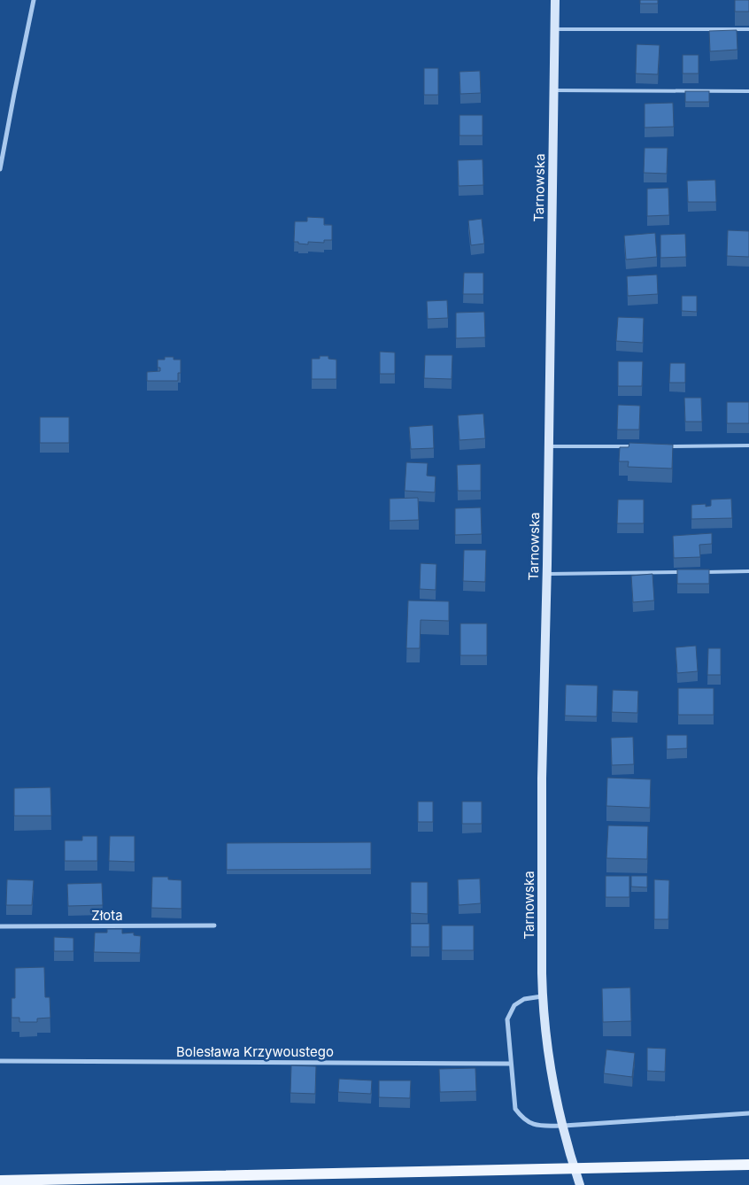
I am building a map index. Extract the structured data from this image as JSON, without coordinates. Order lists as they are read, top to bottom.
{
  "streets": {
    "street": ["Tarnowska", "Złota", "Bolesława Krzywoustego"]
  }
}
